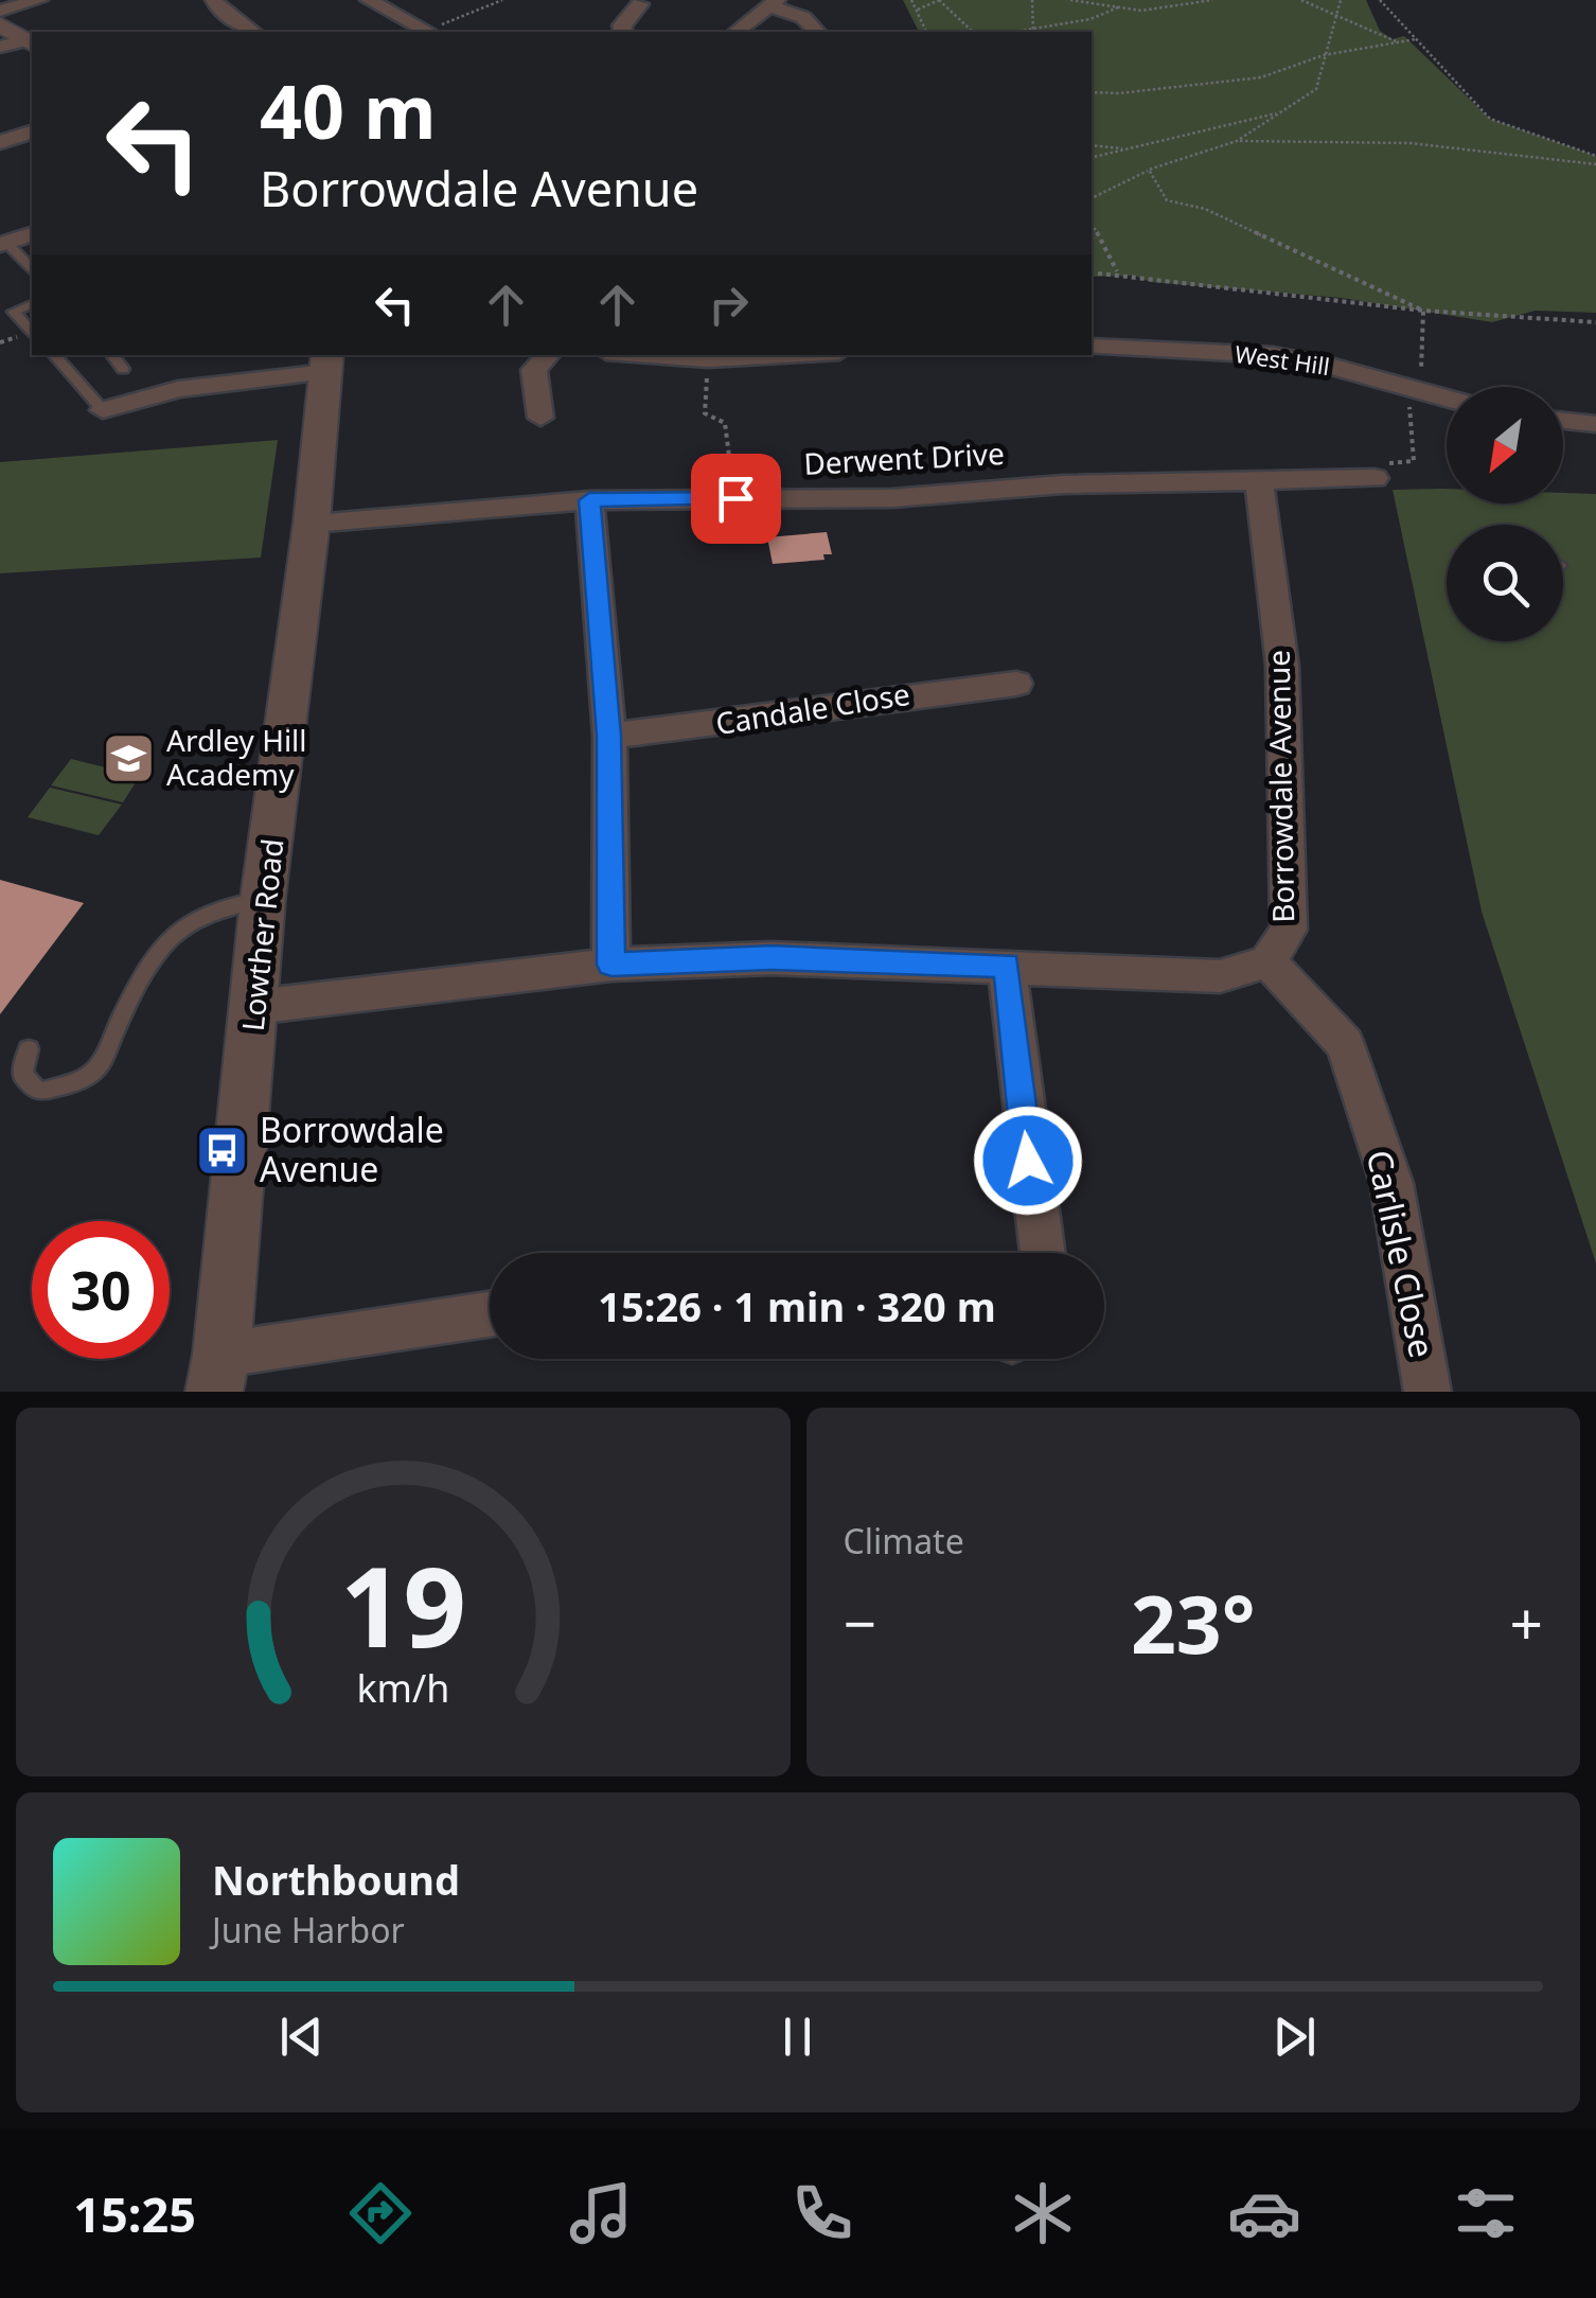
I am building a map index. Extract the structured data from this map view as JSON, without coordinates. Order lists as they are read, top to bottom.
{
  "streets": {
    "street": [
      "West Hill",
      "Derwent Drive",
      "Candale Close",
      "Borrowdale Avenue",
      "Lowther Road",
      "Carlisle Close"
    ]
  },
  "crossings": [
    ["Derwent Drive", "Borrowdale Avenue"],
    ["Derwent Drive", "Lowther Road"],
    ["Borrowdale Avenue", "Lowther Road"],
    ["Borrowdale Avenue", "Carlisle Close"]
  ],
  "places": {
    "school or university": ["Ardley Hill Academy"],
    "bus stop": ["Borrowdale Avenue"]
  },
  "north": "bottom left",
  "page": {
    "turn": ["40 m", "Borrowdale Avenue"],
    "limit": "30",
    "trip": "15:26 · 1 min · 320 m",
    "tile": "Climate",
    "heat": ["−", "23°", "+"],
    "song": ["Northbound", "June Harbor"],
    "tabs": "15:25",
    "gauge": ["19", "km/h"]
  }
}
